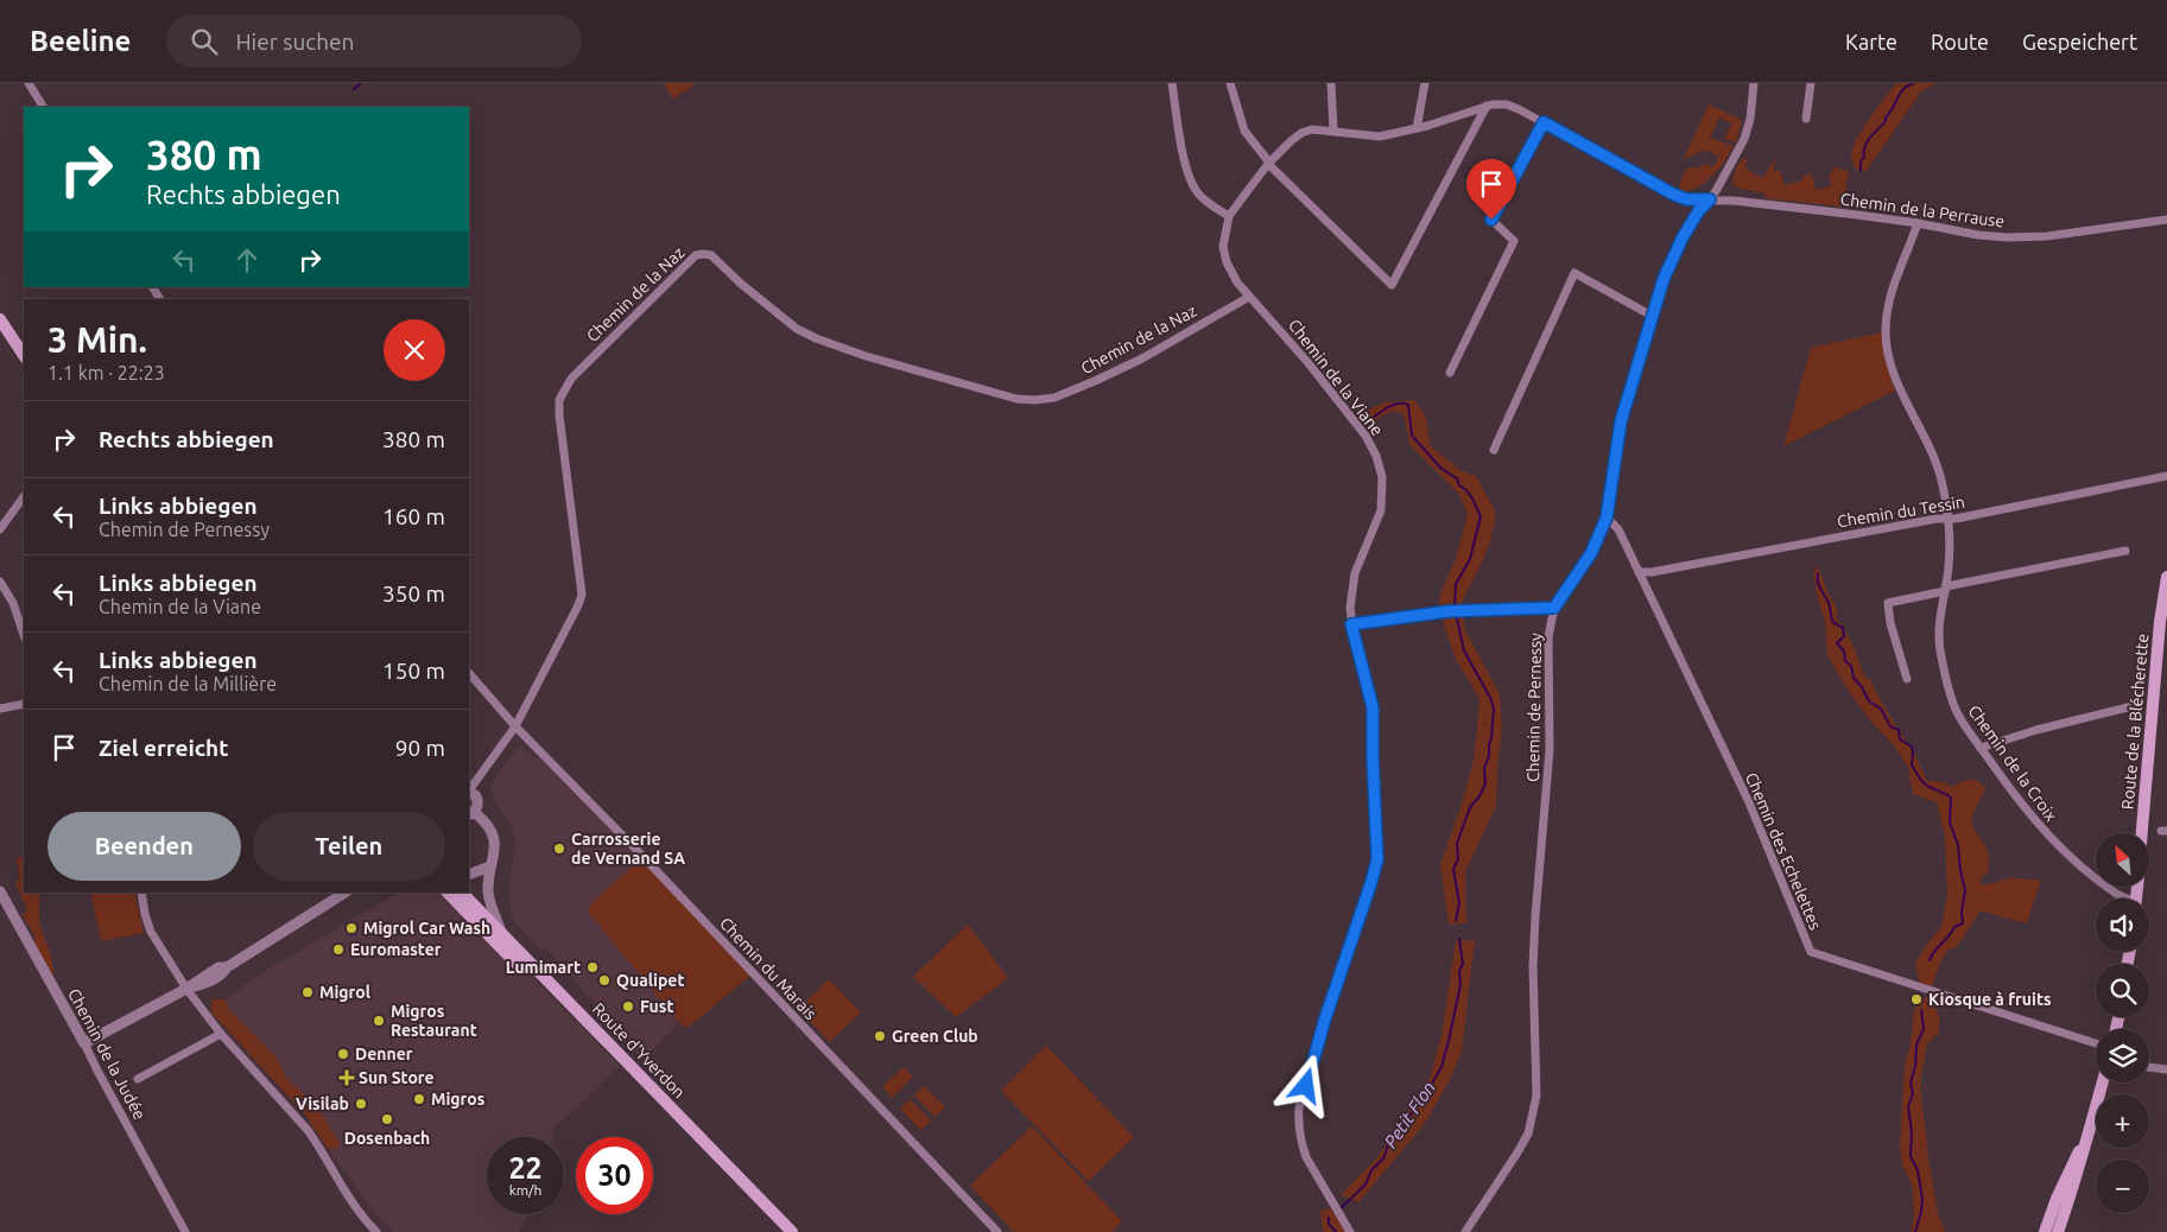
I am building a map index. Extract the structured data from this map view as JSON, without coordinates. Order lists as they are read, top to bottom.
{
  "streets": {
    "main road": ["Route de la Blécherette", "Route d'Yverdon"],
    "street": [
      "Chemin de la Perrause",
      "Chemin de la Naz",
      "Chemin de la Viane",
      "Chemin du Tessin",
      "Chemin de Pernessy",
      "Chemin de la Croix",
      "Chemin des Echelettes",
      "Chemin du Marais",
      "Chemin de la Judée"
    ]
  },
  "crossings": [
    ["Chemin de la Perrause", "Chemin de la Viane"],
    ["Chemin de la Perrause", "Chemin de Pernessy"],
    ["Chemin de la Perrause", "Chemin de la Croix"],
    ["Chemin de la Naz", "Chemin de la Viane"],
    ["Chemin de la Naz", "Chemin du Marais"],
    ["Chemin de la Viane", "Chemin de Pernessy"],
    ["Chemin du Tessin", "Chemin de la Croix"],
    ["Chemin du Tessin", "Chemin des Echelettes"],
    ["Chemin de Pernessy", "Chemin des Echelettes"]
  ],
  "water": ["Petit Flon"],
  "places": {
    "other": [
      "Carrosserie de Vernand SA",
      "Migrol Car Wash",
      "Euromaster",
      "Lumimart",
      "Qualipet",
      "Migrol",
      "Kiosque à fruits",
      "Fust",
      "Migros Restaurant",
      "Green Club",
      "Denner",
      "Migros",
      "Visilab",
      "Dosenbach"
    ],
    "health": ["Sun Store"]
  },
  "north": "top left",
  "page": {
    "header": "Beeline",
    "search": "Hier suchen",
    "nav": ["Karte", "Route", "Gespeichert"],
    "turn": ["380 m", "Rechts abbiegen"],
    "heading": ["3 Min.", "1.1 km · 22:23"],
    "list": [
      {
        "name": "Rechts abbiegen",
        "value": "380 m"
      },
      {
        "name": "Links abbiegen",
        "note": "Chemin de Pernessy",
        "value": "160 m"
      },
      {
        "name": "Links abbiegen",
        "note": "Chemin de la Viane",
        "value": "350 m"
      },
      {
        "name": "Links abbiegen",
        "note": "Chemin de la Millière",
        "value": "150 m"
      },
      {
        "name": "Ziel erreicht",
        "value": "90 m"
      }
    ],
    "buttons": ["Beenden", "Teilen"],
    "map_buttons": ["+", "−"],
    "speed": "22 km/h",
    "limit": "30"
  }
}
